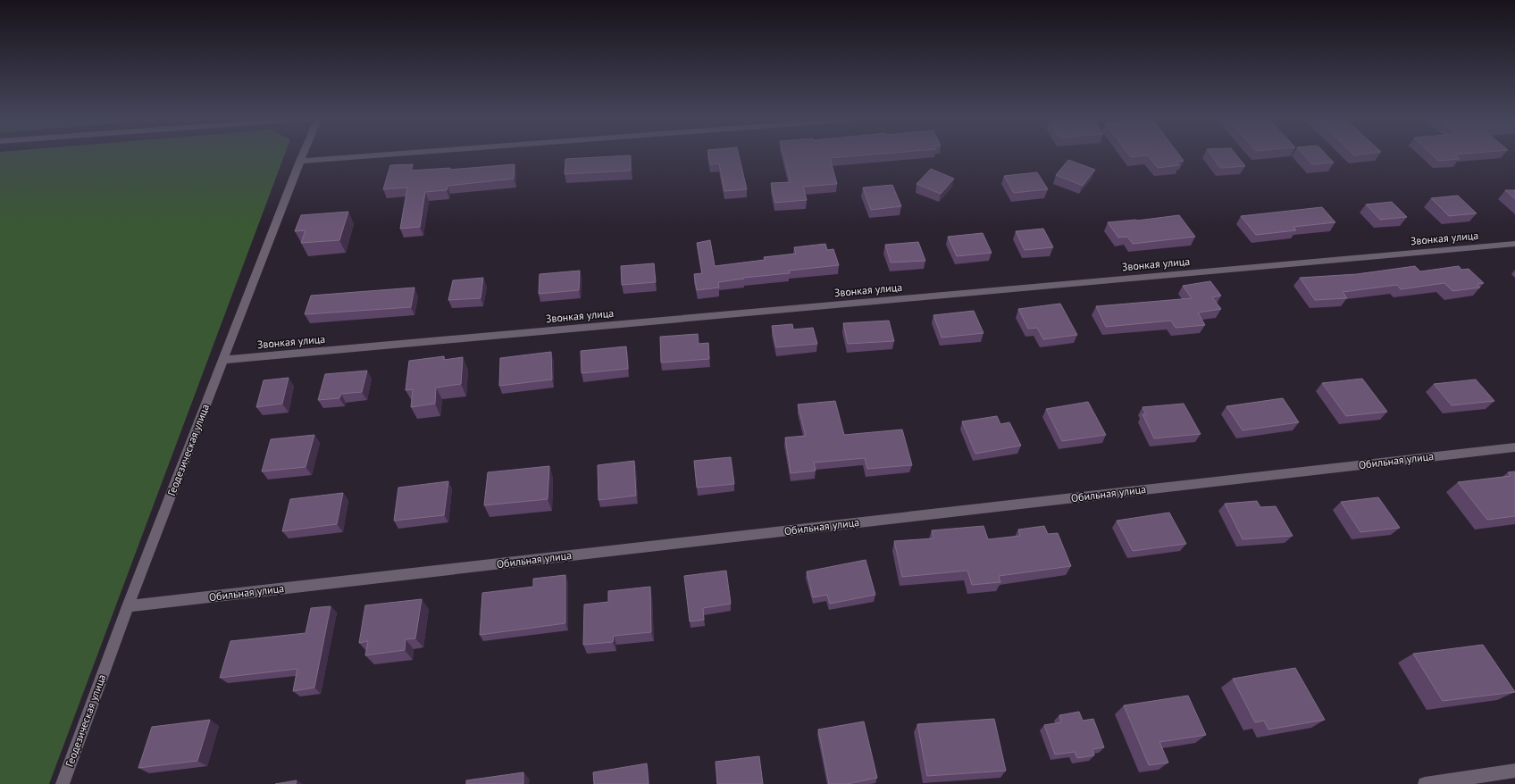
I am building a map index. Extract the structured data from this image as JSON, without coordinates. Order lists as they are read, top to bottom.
{
  "streets": {
    "street": ["Звонкая улица", "Геодезическая улица", "Обильная улица"]
  },
  "crossings": [
    ["Звонкая улица", "Геодезическая улица"],
    ["Геодезическая улица", "Обильная улица"]
  ]
}
